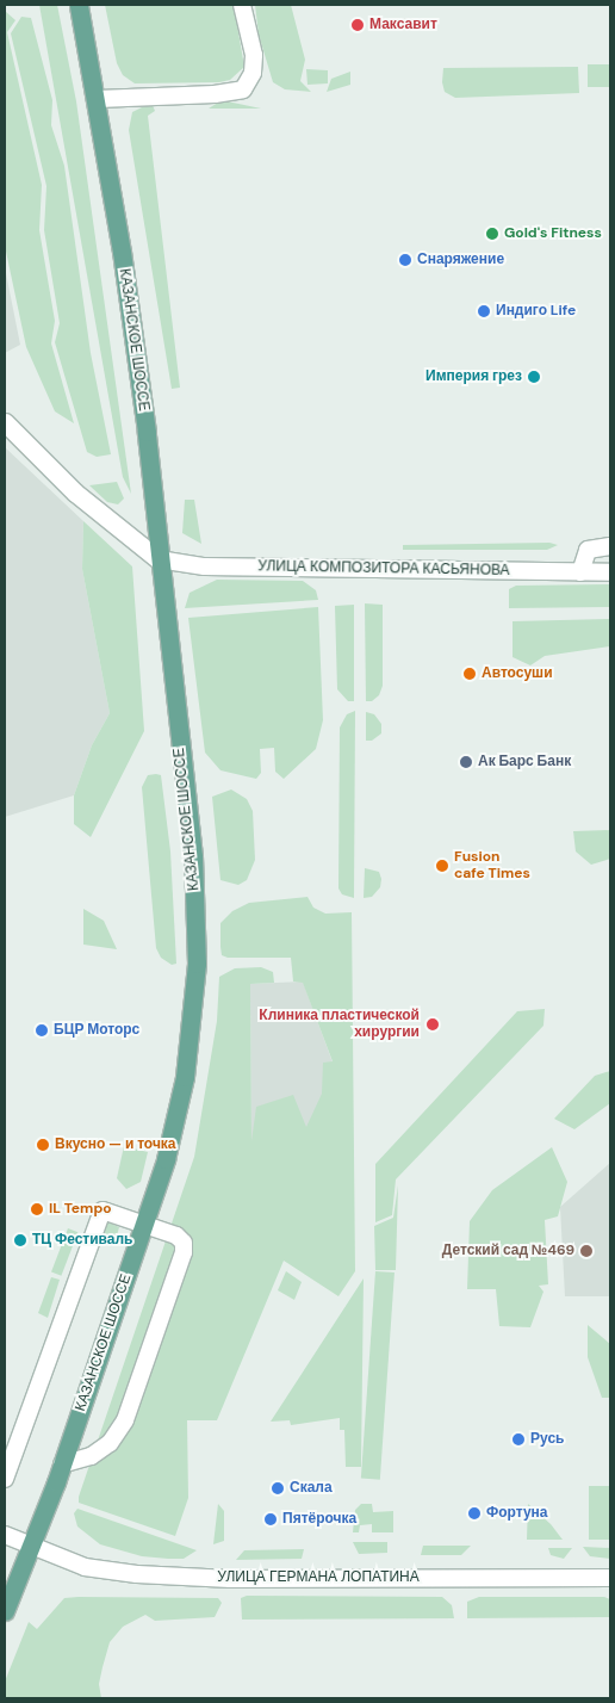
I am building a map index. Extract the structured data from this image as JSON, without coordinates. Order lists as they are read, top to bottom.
{
  "streets": {
    "main road": ["КАЗАНСКОЕ ШОССЕ"],
    "street": ["УЛИЦА КОМПОЗИТОРА КАСЬЯНОВА", "УЛИЦА ГЕРМАНА ЛОПАТИНА"]
  },
  "crossings": [
    ["КАЗАНСКОЕ ШОССЕ", "УЛИЦА КОМПОЗИТОРА КАСЬЯНОВА"],
    ["КАЗАНСКОЕ ШОССЕ", "УЛИЦА ГЕРМАНА ЛОПАТИНА"]
  ],
  "places": [
    "Максавит",
    "Gold's Fitness",
    "Снаряжение",
    "Индиго Life",
    "Империя грез",
    "Автосуши",
    "Ак Барс Банк",
    "Fusion cafe Times",
    "Клиника пластической хирургии",
    "БЦР Моторс",
    "Вкусно — и точка",
    "IL Tempo",
    "ТЦ Фестиваль",
    "Детский сад №469",
    "Русь",
    "Скала",
    "Фортуна",
    "Пятёрочка"
  ]
}
